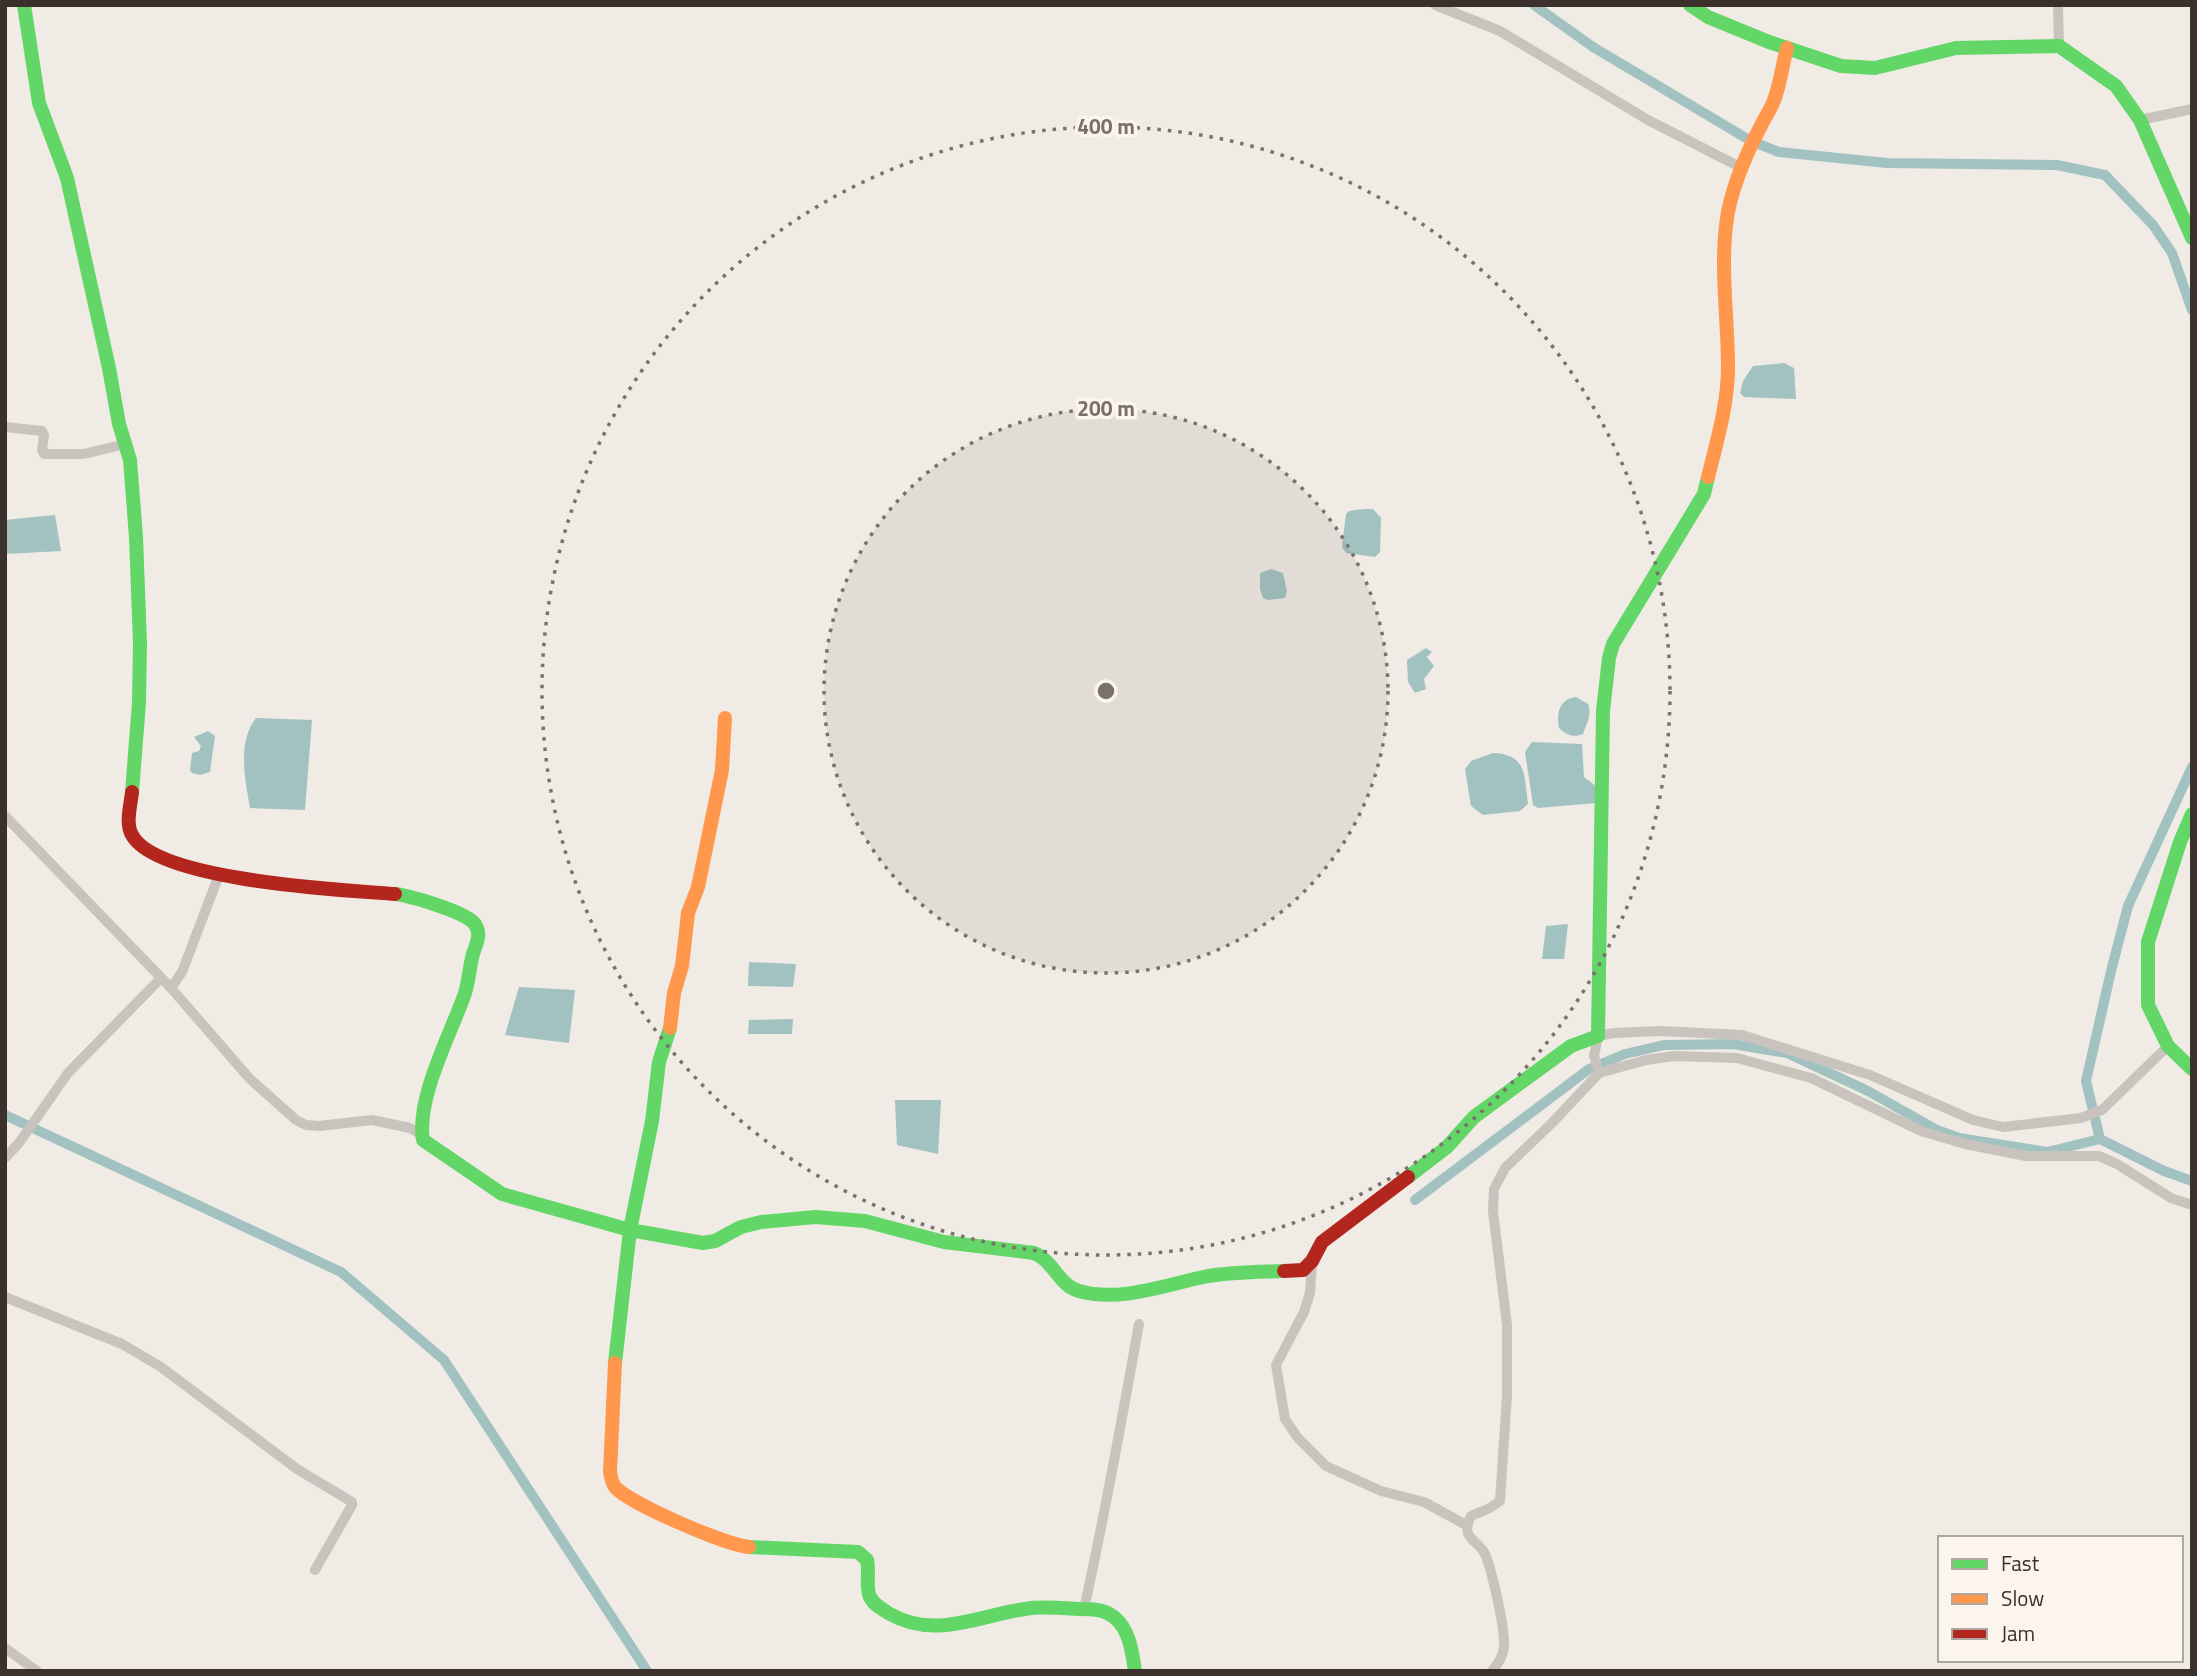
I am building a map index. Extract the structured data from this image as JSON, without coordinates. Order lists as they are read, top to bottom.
{
  "legend": ["Fast", "Slow", "Jam"],
  "rings": ["400 m", "200 m"]
}
